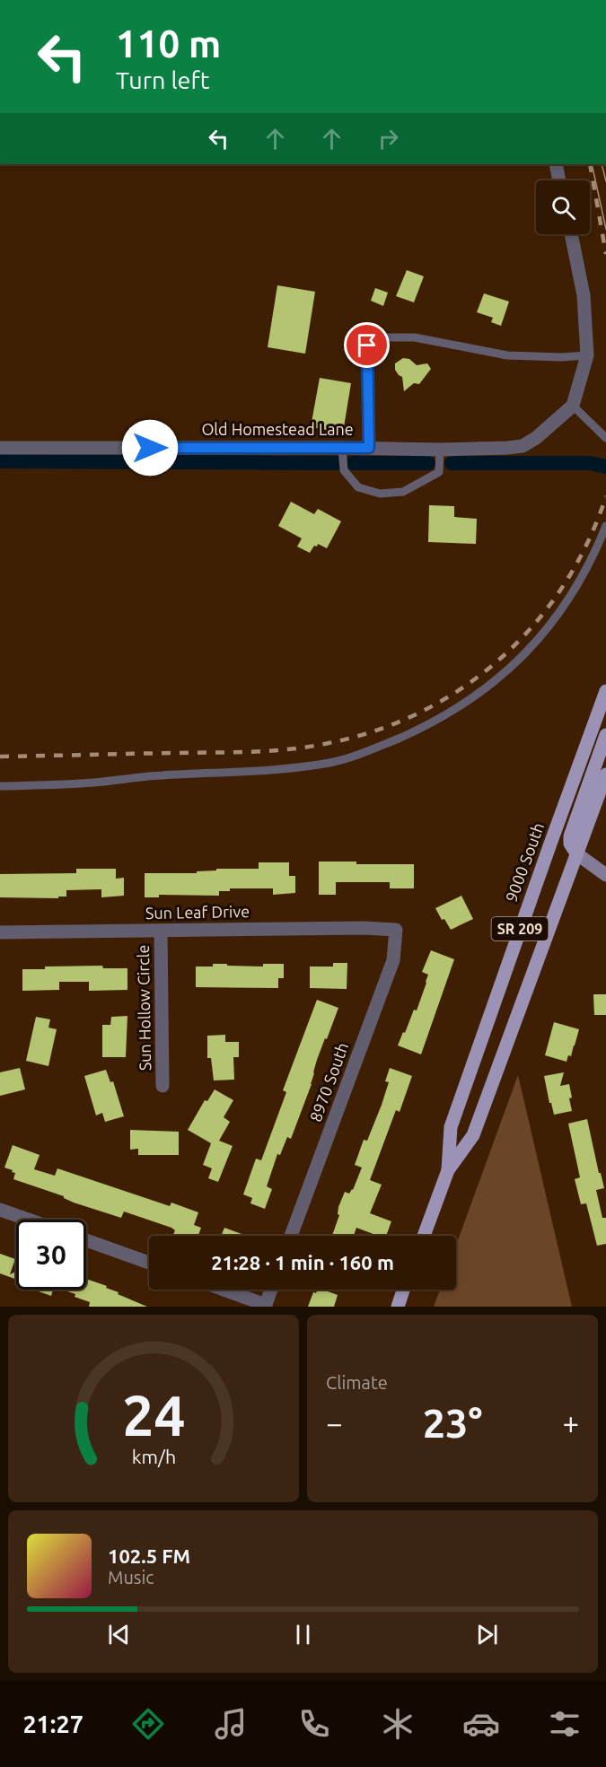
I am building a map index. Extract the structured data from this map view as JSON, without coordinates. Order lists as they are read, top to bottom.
{
  "streets": {
    "main road": ["9000 South", "SR 209"],
    "street": [
      "Old Homestead Lane",
      "Sun Leaf Drive",
      "Sun Hollow Circle",
      "8970 South"
    ]
  },
  "crossings": [
    ["Sun Leaf Drive", "Sun Hollow Circle"],
    ["Sun Leaf Drive", "8970 South"]
  ],
  "page": {
    "turn": ["110 m", "Turn left"],
    "limit": "30",
    "trip": "21:28 · 1 min · 160 m",
    "tile": "Climate",
    "heat": ["−", "23°", "+"],
    "song": ["102.5 FM", "Music"],
    "tabs": "21:27",
    "gauge": ["24", "km/h"]
  }
}
